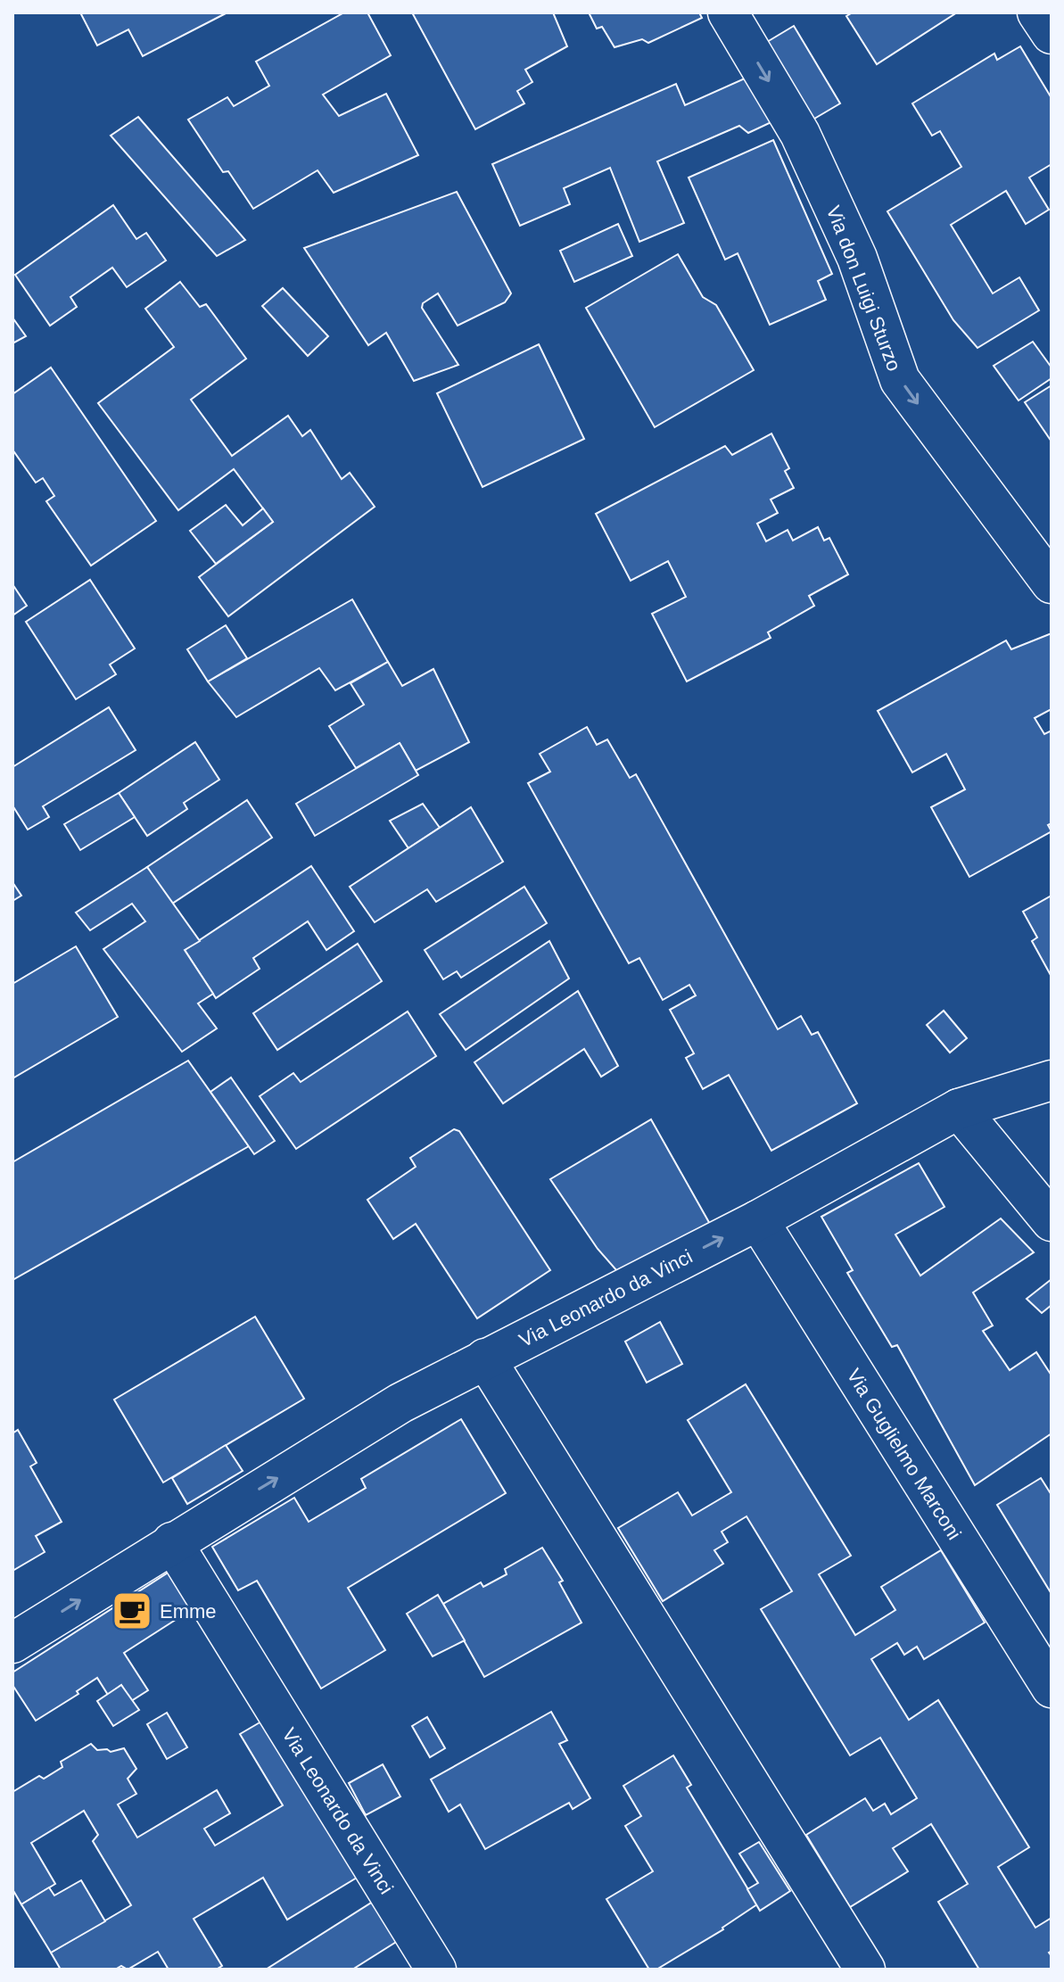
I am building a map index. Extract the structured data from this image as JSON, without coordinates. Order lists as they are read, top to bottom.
{
  "streets": {
    "street": ["Via don Luigi Sturzo", "Via Leonardo da Vinci", "Via Guglielmo Marconi"]
  },
  "crossings": [
    ["Via Leonardo da Vinci", "Via Guglielmo Marconi"]
  ],
  "one_way": ["Via don Luigi Sturzo", "Via Leonardo da Vinci"],
  "places": {
    "cafe": ["Emme"]
  }
}
